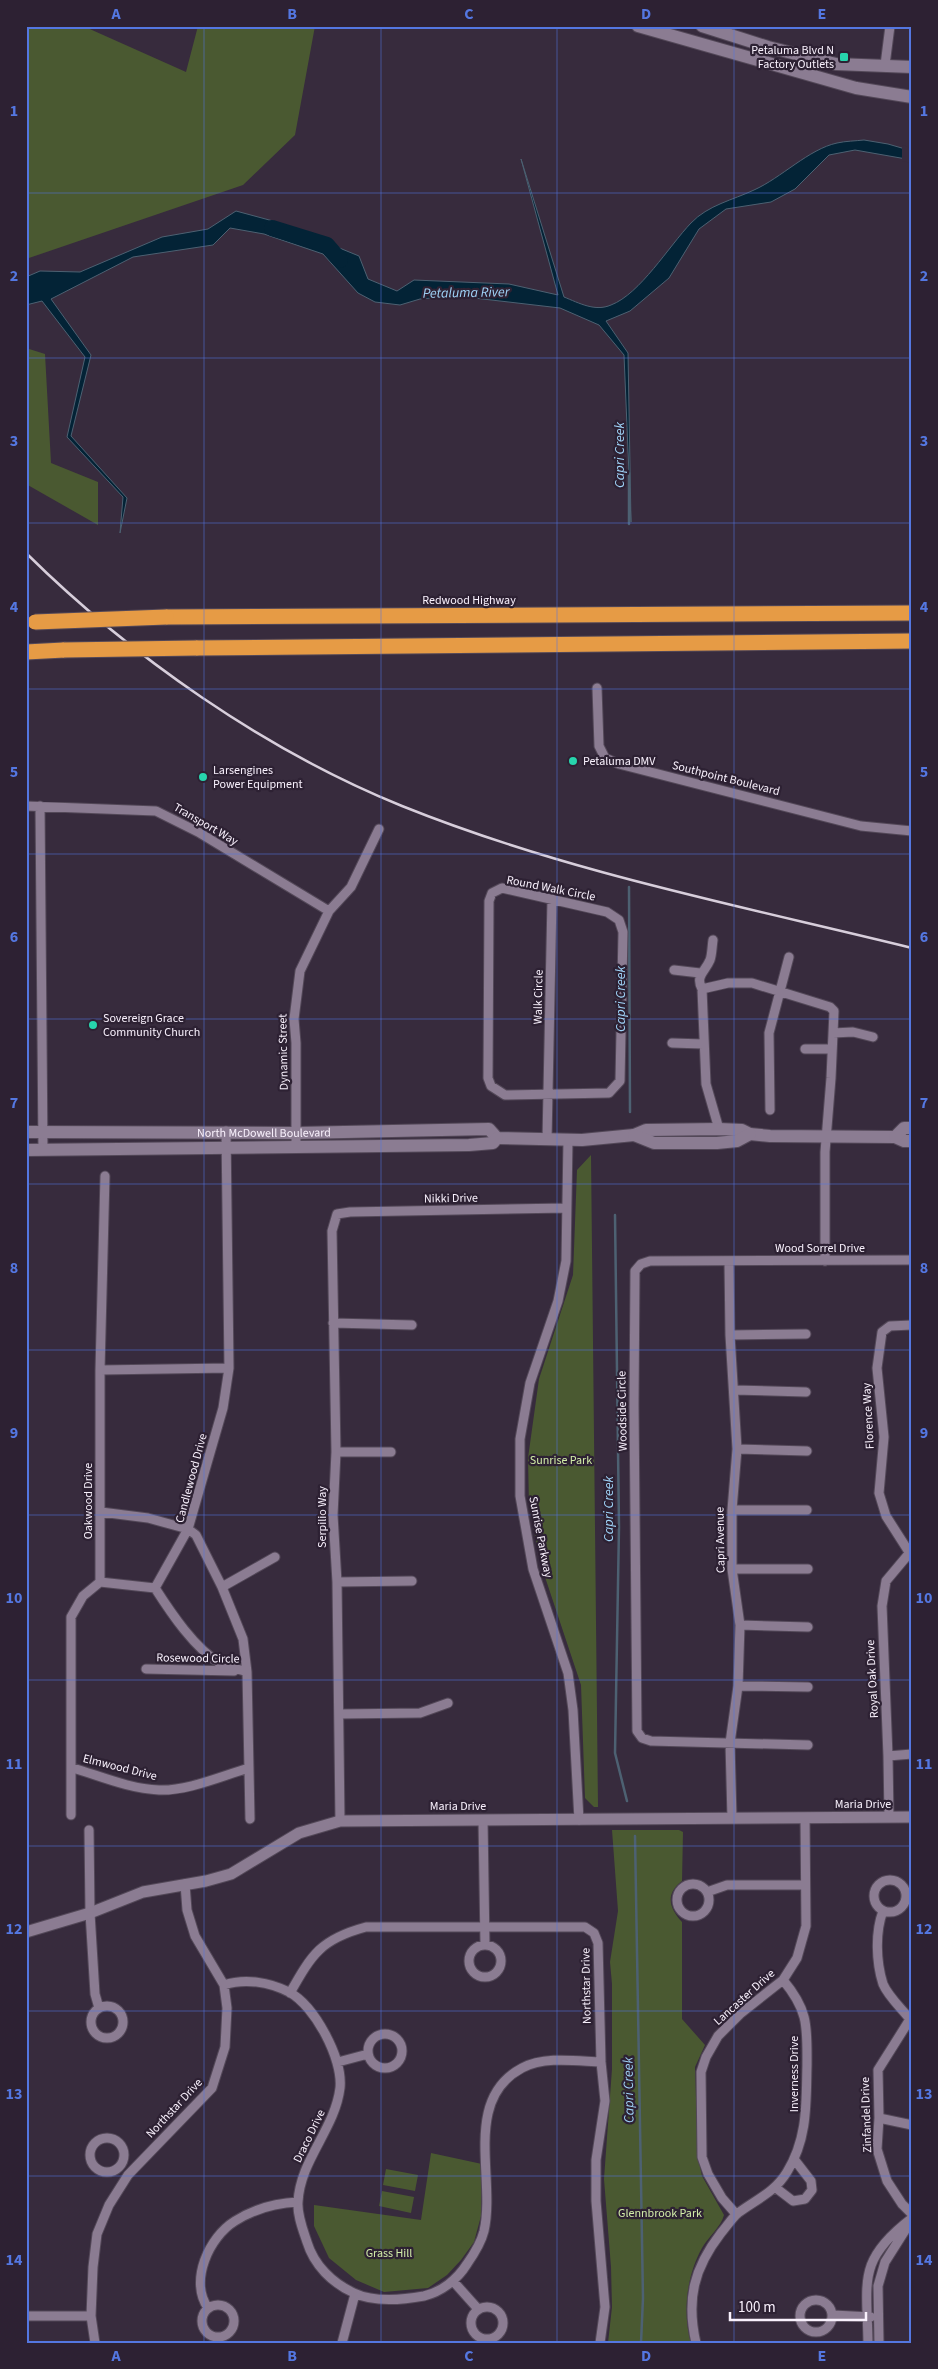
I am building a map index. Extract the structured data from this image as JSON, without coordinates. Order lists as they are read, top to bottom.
{
  "streets": {
    "highway": ["Redwood Highway"],
    "main road": ["North McDowell Boulevard"],
    "street": [
      "Southpoint Boulevard",
      "Transport Way",
      "Round Walk Circle",
      "Walk Circle",
      "Dynamic Street",
      "Nikki Drive",
      "Wood Sorrel Drive",
      "Woodside Circle",
      "Florence Way",
      "Candlewood Drive",
      "Oakwood Drive",
      "Serpilio Way",
      "Sunrise Parkway",
      "Capri Avenue",
      "Rosewood Circle",
      "Royal Oak Drive",
      "Elmwood Drive",
      "Maria Drive",
      "Northstar Drive",
      "Lancaster Drive",
      "Inverness Drive",
      "Zinfandel Drive",
      "Draco Drive"
    ]
  },
  "crossings": [
    ["Transport Way", "Dynamic Street"],
    ["Round Walk Circle", "Walk Circle"],
    ["Dynamic Street", "North McDowell Boulevard"],
    ["North McDowell Boulevard", "Candlewood Drive"],
    ["North McDowell Boulevard", "Sunrise Parkway"],
    ["Nikki Drive", "Serpilio Way"],
    ["Nikki Drive", "Sunrise Parkway"],
    ["Wood Sorrel Drive", "Woodside Circle"],
    ["Wood Sorrel Drive", "Capri Avenue"],
    ["Woodside Circle", "Capri Avenue"],
    ["Florence Way", "Royal Oak Drive"],
    ["Candlewood Drive", "Rosewood Circle"],
    ["Candlewood Drive", "Elmwood Drive"],
    ["Serpilio Way", "Maria Drive"],
    ["Sunrise Parkway", "Maria Drive"],
    ["Capri Avenue", "Maria Drive"],
    ["Royal Oak Drive", "Maria Drive"],
    ["Maria Drive", "Northstar Drive"],
    ["Maria Drive", "Lancaster Drive"],
    ["Northstar Drive", "Draco Drive"],
    ["Lancaster Drive", "Inverness Drive"]
  ],
  "water": ["Petaluma River", "Capri Creek"],
  "parks": ["Sunrise Park", "Glennbrook Park", "Grass Hill"],
  "places": {
    "transit": ["Petaluma Blvd N Factory Outlets"],
    "other": ["Petaluma DMV", "Larsengines Power Equipment", "Sovereign Grace Community Church"]
  },
  "scale_bar": "100 m",
  "grid": {
    "columns": [
      "A",
      "B",
      "C",
      "D",
      "E"
    ],
    "rows": [
      "1",
      "2",
      "3",
      "4",
      "5",
      "6",
      "7",
      "8",
      "9",
      "10",
      "11",
      "12",
      "13",
      "14"
    ]
  }
}
